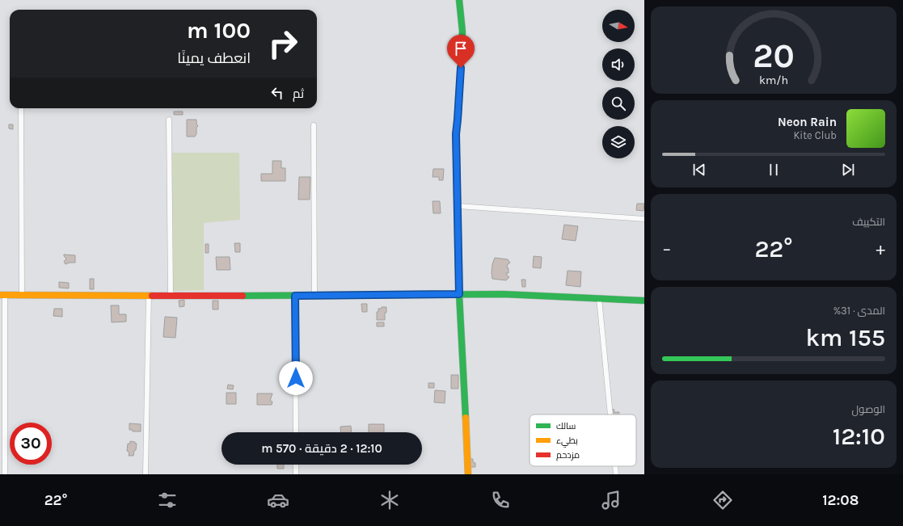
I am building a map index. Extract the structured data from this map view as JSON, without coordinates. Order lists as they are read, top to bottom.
{
  "legend": ["سالك", "بطيء", "مزدحم"],
  "north": "right",
  "page": {
    "turn": ["100 m", "انعطف يمينًا"],
    "then": "ثم",
    "song": ["Neon Rain", "Kite Club"],
    "tile": [
      "التكييف",
      ["المدى · 31%", "155 km"],
      ["الوصول", "12:10"]
    ],
    "heat": ["−", "22°", "+"],
    "limit": "30",
    "trip": "12:10 · 2 دقيقة · 570 m",
    "tabs": ["12:08", "22°"],
    "gauge": ["20", "km/h"]
  }
}
